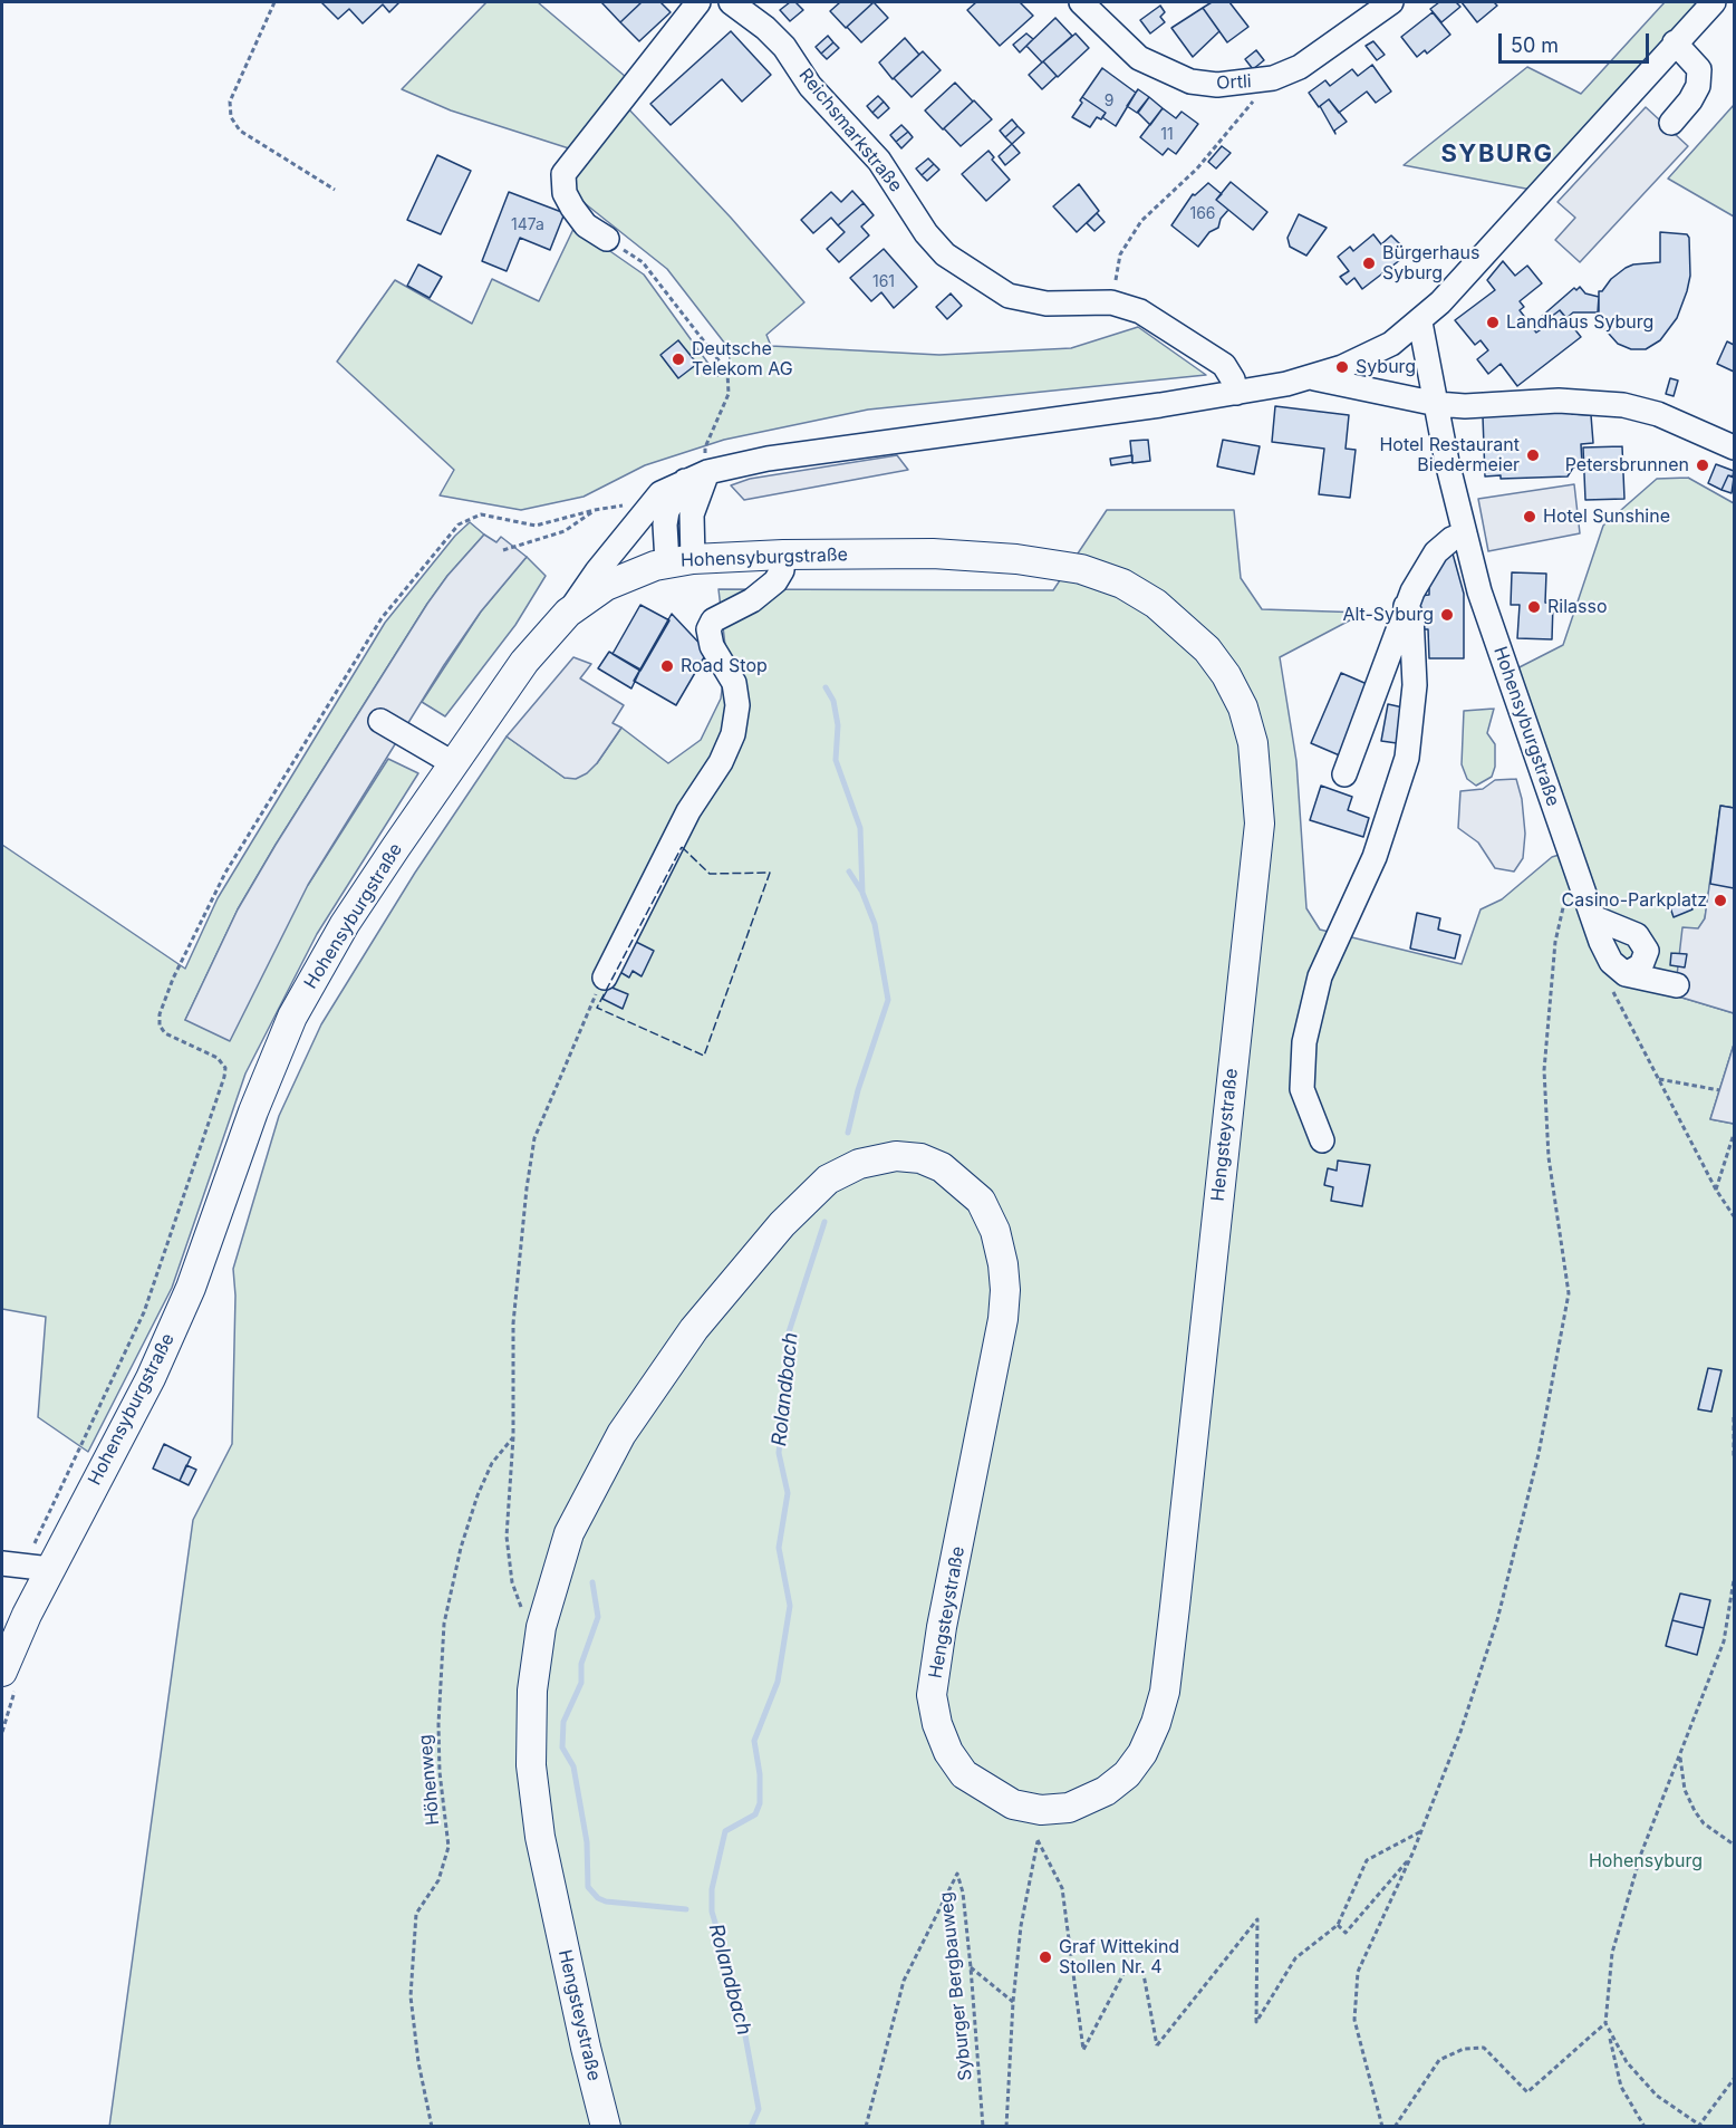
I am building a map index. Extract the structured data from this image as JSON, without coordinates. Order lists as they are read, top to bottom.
{
  "streets": {
    "main road": ["Hohensyburgstraße", "Hengsteystraße"],
    "street": ["Ortli", "Reichsmarkstraße"],
    "path": ["Höhenweg", "Syburger Bergbauweg"]
  },
  "crossings": [
    ["Hohensyburgstraße", "Hengsteystraße"]
  ],
  "districts": ["SYBURG"],
  "water": ["Rolandbach"],
  "parks": ["Hohensyburg"],
  "places": [
    "Bürgerhaus Syburg",
    "Landhaus Syburg",
    "Deutsche Telekom AG",
    "Syburg",
    "Hotel Restaurant Biedermeier",
    "Petersbrunnen",
    "Hotel Sunshine",
    "Rilasso",
    "Alt-Syburg",
    "Road Stop",
    "Casino-Parkplatz",
    "Graf Wittekind Stollen Nr. 4"
  ],
  "house_numbers": [
    "9",
    "11",
    "166",
    "147a",
    "161"
  ],
  "scale_bar": "50 m"
}
